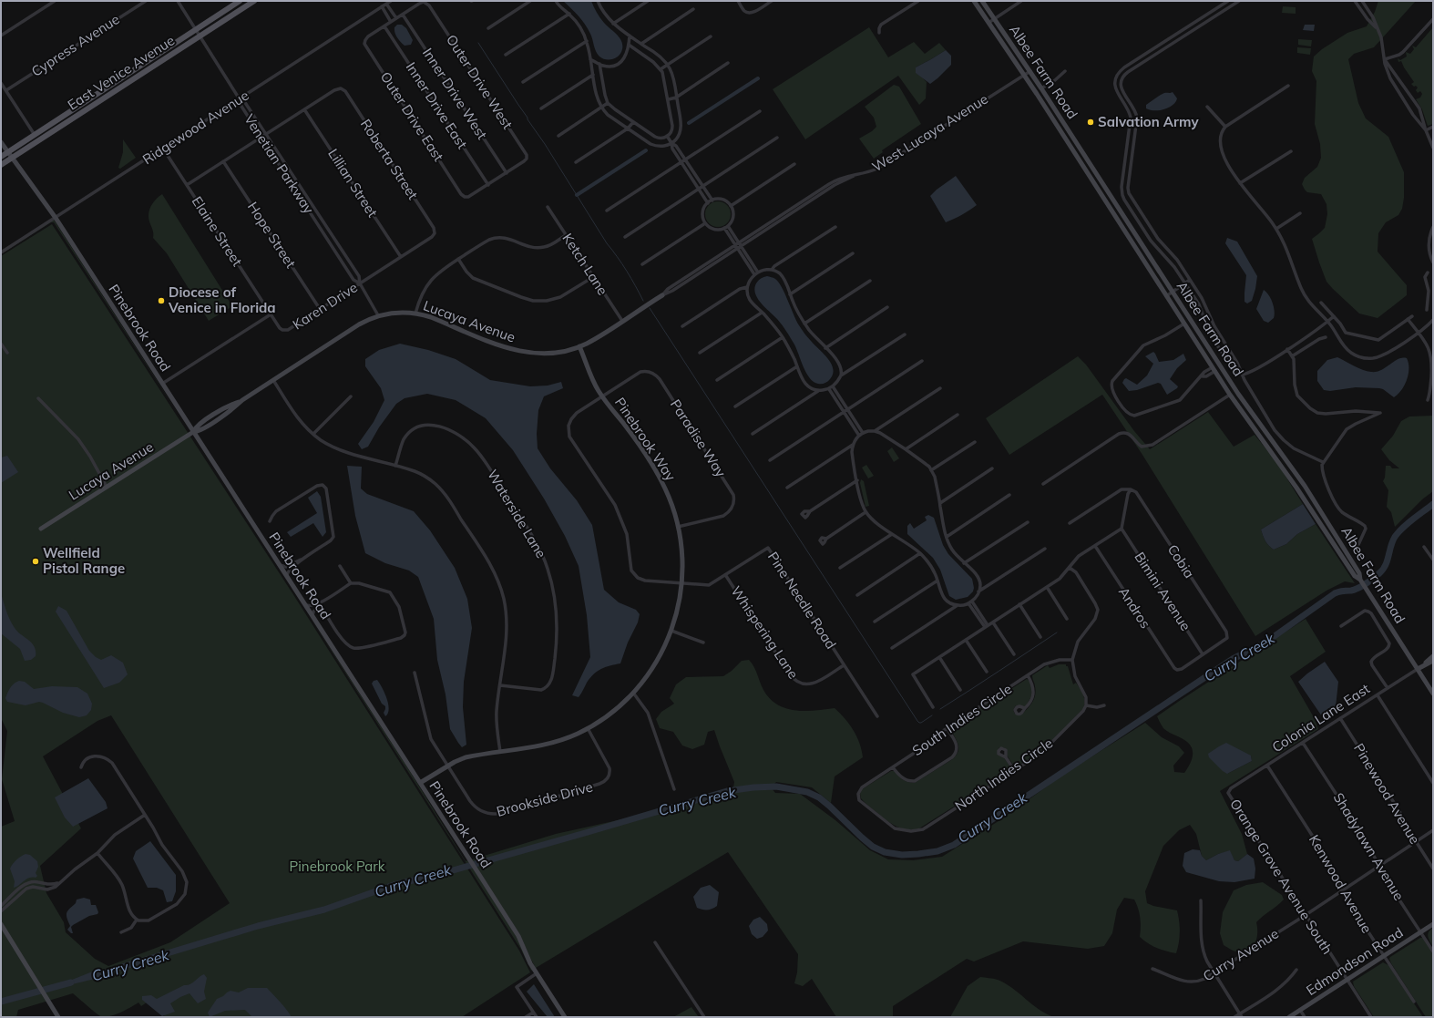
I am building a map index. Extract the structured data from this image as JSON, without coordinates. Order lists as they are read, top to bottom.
{
  "streets": {
    "main road": ["East Venice Avenue"],
    "street": [
      "Cypress Avenue",
      "Albee Farm Road",
      "Outer Drive West",
      "Inner Drive West",
      "Inner Drive East",
      "Outer Drive East",
      "Ridgewood Avenue",
      "West Lucaya Avenue",
      "Roberta Street",
      "Venetian Parkway",
      "Lillian Street",
      "Elaine Street",
      "Hope Street",
      "Ketch Lane",
      "Karen Drive",
      "Lucaya Avenue",
      "Pinebrook Road",
      "Paradise Way",
      "Pinebrook Way",
      "Waterside Lane",
      "Cobia",
      "Bimini Avenue",
      "Pine Needle Road",
      "Andros",
      "Whispering Lane",
      "Colonia Lane East",
      "South Indies Circle",
      "North Indies Circle",
      "Pinewood Avenue",
      "Brookside Drive",
      "Shadylawn Avenue",
      "Orange Grove Avenue South",
      "Kenwood Avenue",
      "Curry Avenue",
      "Edmondson Road"
    ]
  },
  "crossings": [
    ["Albee Farm Road", "West Lucaya Avenue"],
    ["Albee Farm Road", "Colonia Lane East"],
    ["East Venice Avenue", "Pinebrook Road"],
    ["Outer Drive West", "Inner Drive West"],
    ["Outer Drive West", "Inner Drive East"],
    ["Outer Drive West", "Outer Drive East"],
    ["Inner Drive East", "Outer Drive East"],
    ["Ridgewood Avenue", "Venetian Parkway"],
    ["Ridgewood Avenue", "Elaine Street"],
    ["Ridgewood Avenue", "Pinebrook Road"],
    ["Roberta Street", "Lillian Street"],
    ["Roberta Street", "Karen Drive"],
    ["Venetian Parkway", "Karen Drive"],
    ["Venetian Parkway", "Lucaya Avenue"],
    ["Lillian Street", "Karen Drive"],
    ["Elaine Street", "Karen Drive"],
    ["Hope Street", "Karen Drive"],
    ["Ketch Lane", "Lucaya Avenue"],
    ["Karen Drive", "Pinebrook Road"],
    ["Lucaya Avenue", "Pinebrook Road"],
    ["Lucaya Avenue", "Pinebrook Way"],
    ["Pinebrook Road", "Pinebrook Way"],
    ["Paradise Way", "Pinebrook Way"],
    ["Paradise Way", "Pine Needle Road"],
    ["Pinebrook Way", "Pine Needle Road"],
    ["Pinebrook Way", "Brookside Drive"],
    ["Cobia", "Bimini Avenue"],
    ["Cobia", "Andros"],
    ["Bimini Avenue", "Andros"],
    ["Pine Needle Road", "Whispering Lane"],
    ["Colonia Lane East", "Pinewood Avenue"],
    ["Colonia Lane East", "Shadylawn Avenue"],
    ["Colonia Lane East", "Orange Grove Avenue South"],
    ["Colonia Lane East", "Kenwood Avenue"],
    ["South Indies Circle", "North Indies Circle"],
    ["Pinewood Avenue", "Curry Avenue"],
    ["Shadylawn Avenue", "Curry Avenue"],
    ["Shadylawn Avenue", "Edmondson Road"],
    ["Orange Grove Avenue South", "Curry Avenue"],
    ["Orange Grove Avenue South", "Edmondson Road"],
    ["Kenwood Avenue", "Curry Avenue"],
    ["Kenwood Avenue", "Edmondson Road"]
  ],
  "water": ["Curry Creek"],
  "parks": ["Pinebrook Park"],
  "places": ["Salvation Army", "Diocese of Venice in Florida", "Wellfield Pistol Range"]
}
